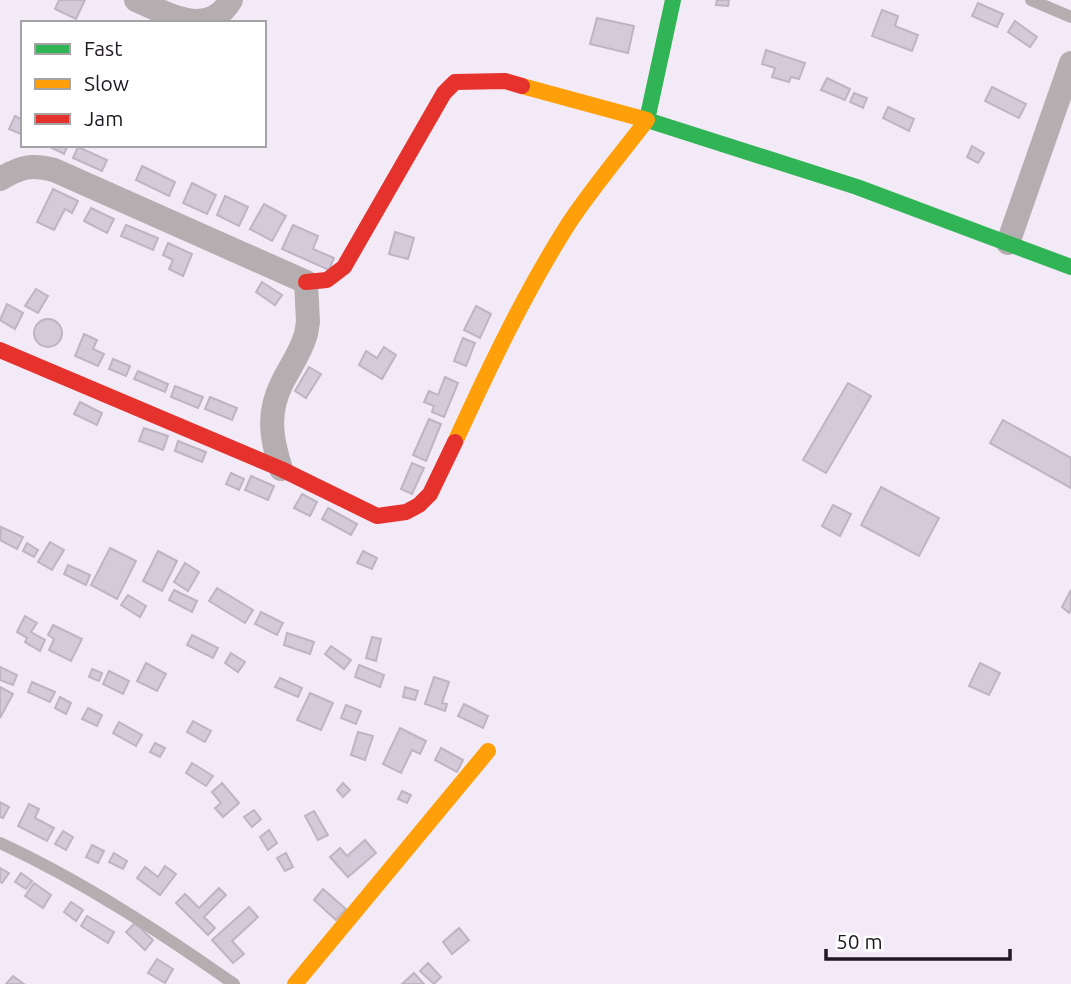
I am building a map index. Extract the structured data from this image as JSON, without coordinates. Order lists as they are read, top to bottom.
{
  "legend": ["Fast", "Slow", "Jam"],
  "scale_bar": "50 m"
}
